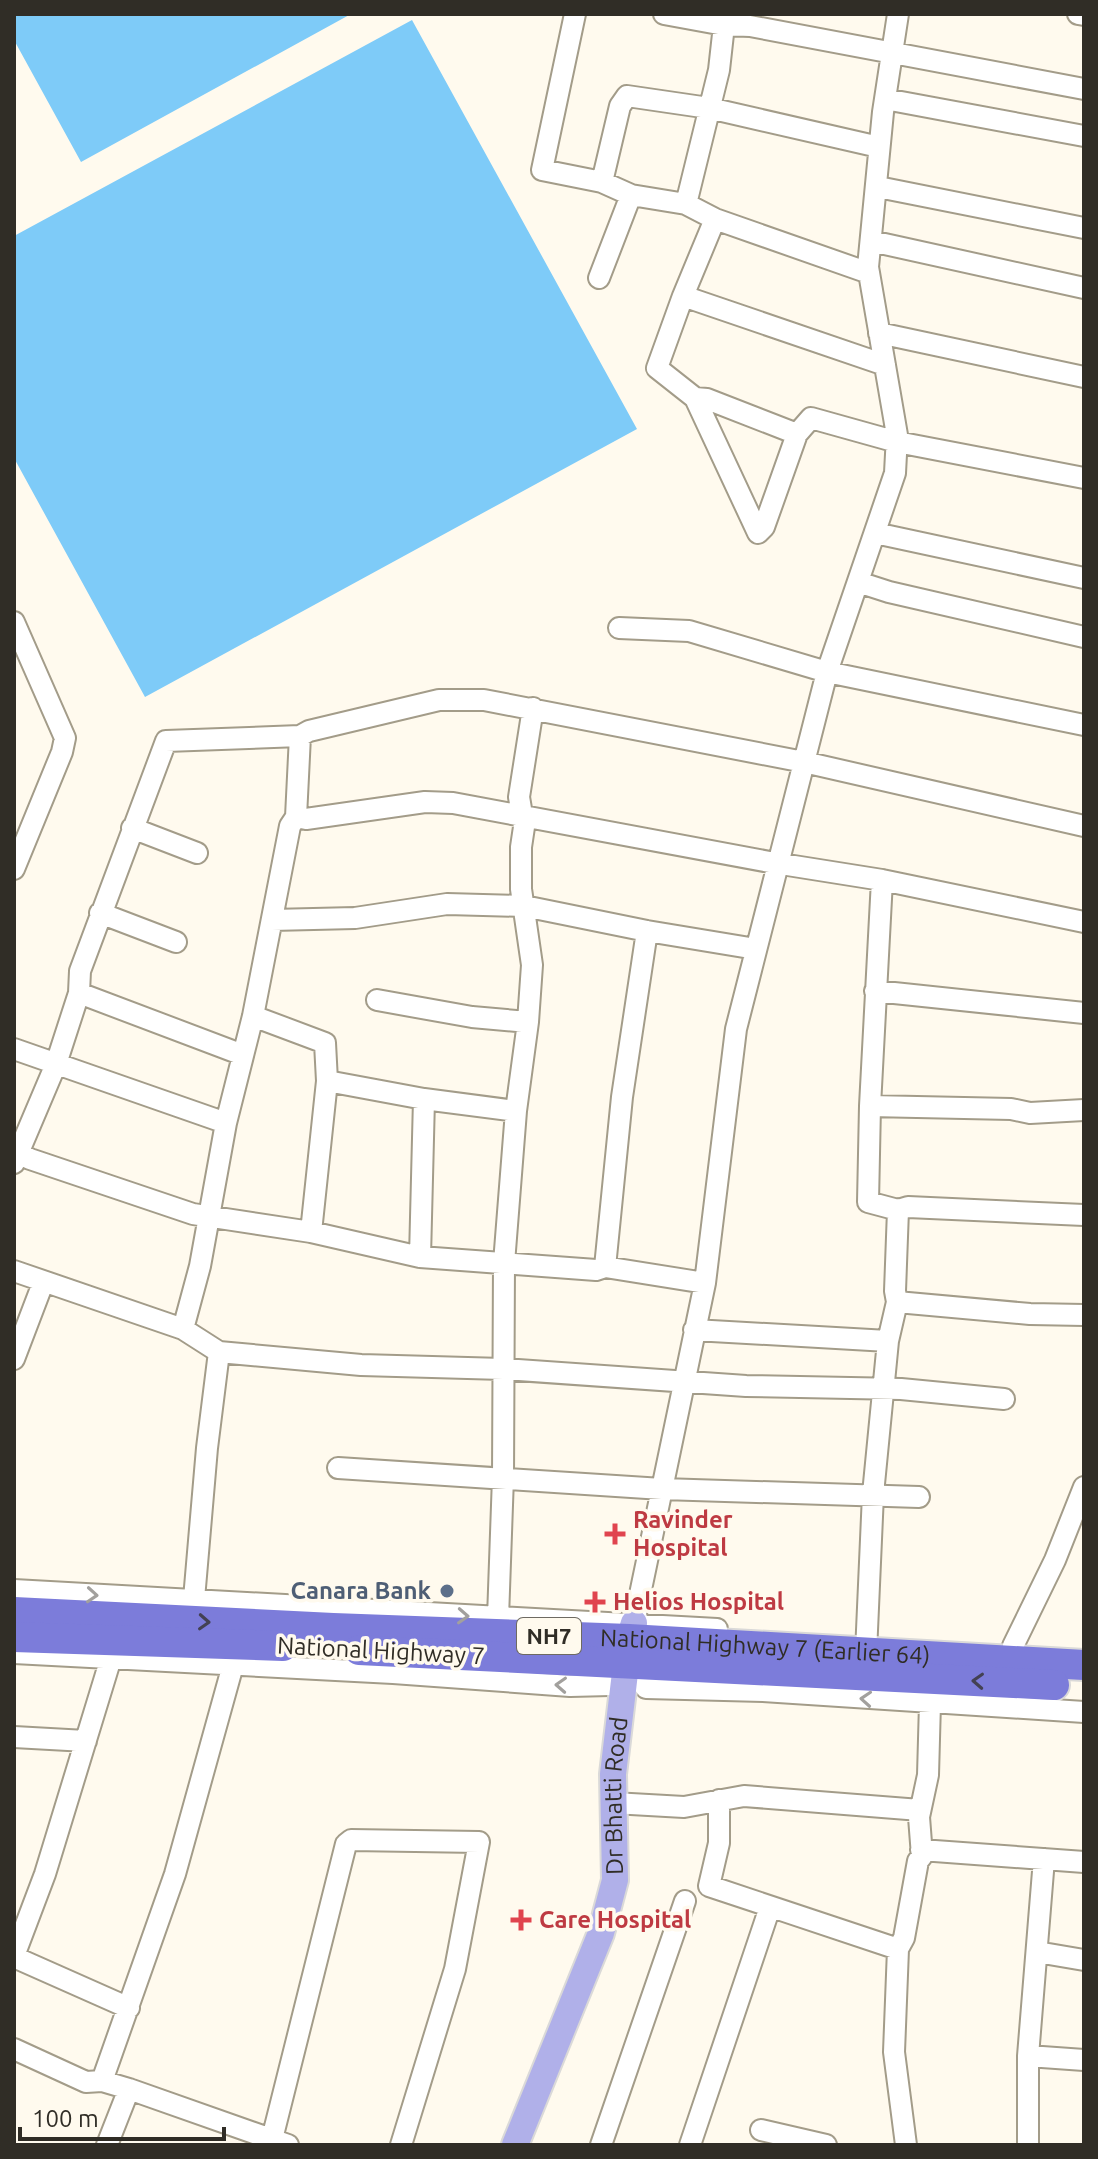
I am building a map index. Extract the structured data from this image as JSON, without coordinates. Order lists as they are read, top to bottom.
{
  "streets": {
    "highway": ["NH7", "National Highway 7 (Earlier 64)", "National Highway 7"],
    "main road": ["Dr Bhatti Road"]
  },
  "crossings": [
    ["National Highway 7 (Earlier 64)", "National Highway 7"],
    ["National Highway 7 (Earlier 64)", "Dr Bhatti Road"],
    ["National Highway 7", "Dr Bhatti Road"]
  ],
  "one_way": ["National Highway 7 (Earlier 64)", "National Highway 7"],
  "places": {
    "health": ["Ravinder Hospital", "Helios Hospital", "Care Hospital"],
    "other": ["Canara Bank"]
  },
  "scale_bar": "100 m"
}
